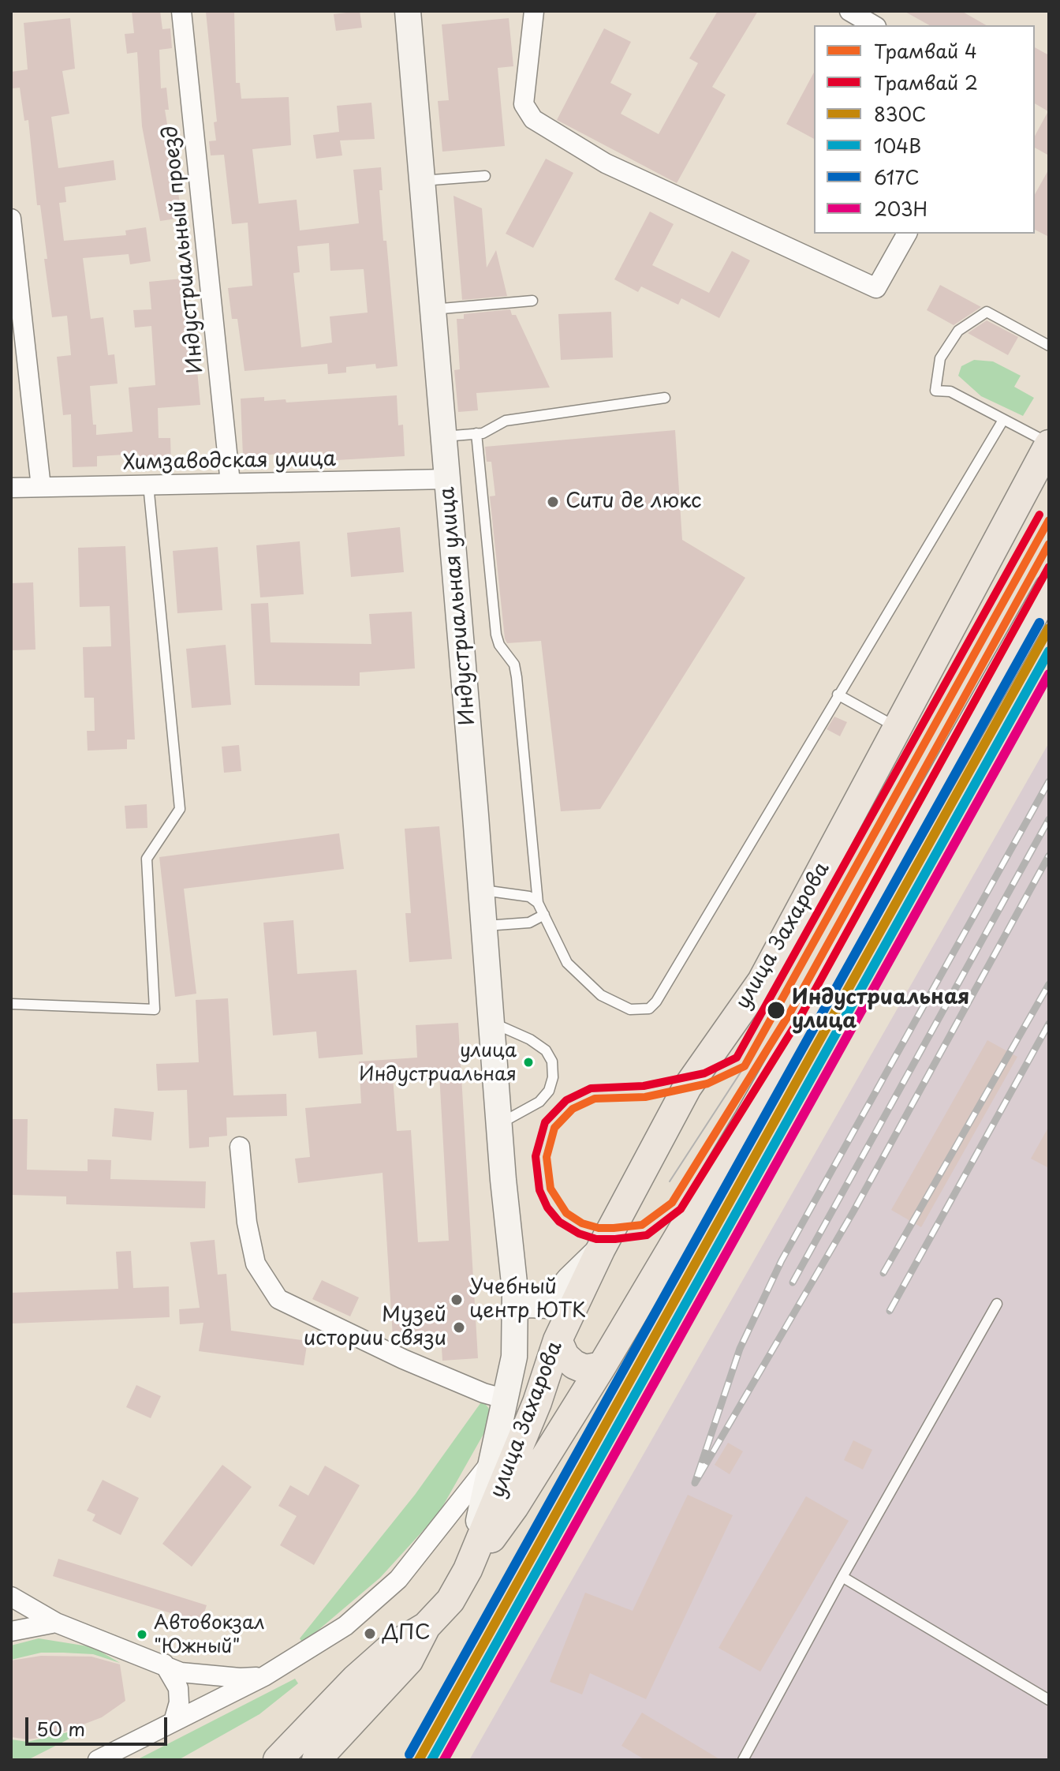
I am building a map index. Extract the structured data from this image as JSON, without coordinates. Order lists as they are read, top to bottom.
{
  "streets": {
    "main road": ["Индустриальная улица", "улица Захарова"],
    "street": ["Индустриальный проезд", "Химзаводская улица"]
  },
  "crossings": [
    ["Индустриальный проезд", "Химзаводская улица"],
    ["Химзаводская улица", "Индустриальная улица"],
    ["Индустриальная улица", "улица Захарова"]
  ],
  "places": [
    "Сити де люкс",
    "Индустриальная улица",
    "улица Индустриальная",
    "Учебный центр ЮТК",
    "Музей истории связи",
    "ДПС",
    "Автовокзал \"Южный\""
  ],
  "lines": [
    "tram line 2",
    "tram line 4",
    "transit line 617C",
    "transit line 830С",
    "transit line 104В",
    "transit line 203Н"
  ],
  "legend": [
    "Трамвай 4",
    "Трамвай 2",
    "830С",
    "104В",
    "617C",
    "203Н"
  ],
  "scale_bar": "50 m"
}
